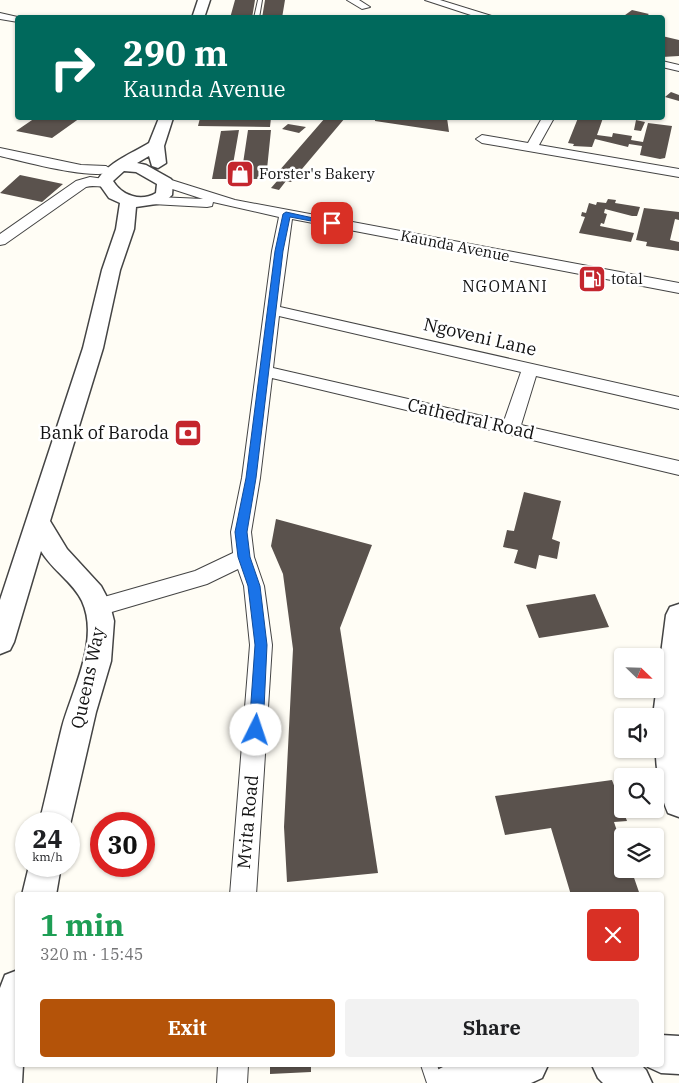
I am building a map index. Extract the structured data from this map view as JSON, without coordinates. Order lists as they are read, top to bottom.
{
  "streets": {
    "street": [
      "Kaunda Avenue",
      "Ngoveni Lane",
      "Cathedral Road",
      "Queens Way",
      "Mvita Road"
    ]
  },
  "crossings": [
    ["Kaunda Avenue", "Mvita Road"],
    ["Ngoveni Lane", "Mvita Road"],
    ["Cathedral Road", "Mvita Road"]
  ],
  "districts": ["NGOMANI"],
  "places": {
    "shop": ["Forster's Bakery"],
    "fuel station": ["total"],
    "bank": ["Bank of Baroda"]
  },
  "north": "bottom right",
  "page": {
    "turn": ["290 m", "Kaunda Avenue"],
    "speed": "24 km/h",
    "limit": "30",
    "heading": ["1 min", "320 m · 15:45"],
    "buttons": ["Exit", "Share"]
  }
}
